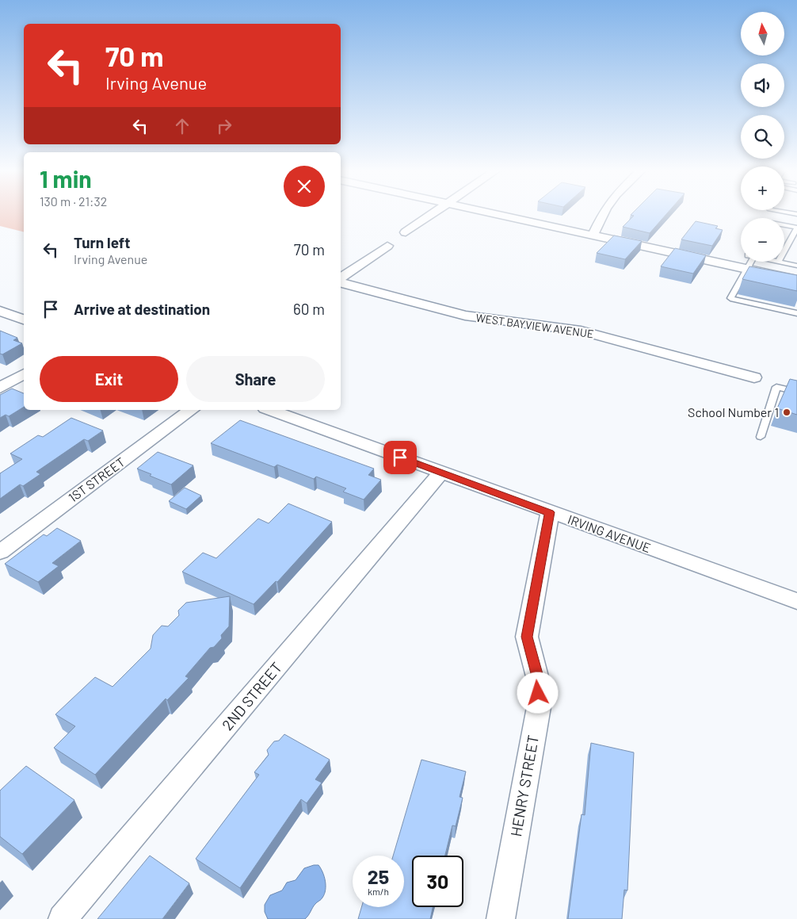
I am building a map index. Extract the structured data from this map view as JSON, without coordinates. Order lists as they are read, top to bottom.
{
  "streets": {
    "street": [
      "WEST BAYVIEW AVENUE",
      "1ST STREET",
      "IRVING AVENUE",
      "2ND STREET",
      "HENRY STREET"
    ]
  },
  "crossings": [
    ["IRVING AVENUE", "2ND STREET"],
    ["IRVING AVENUE", "HENRY STREET"]
  ],
  "places": ["School Number 1"],
  "north": "top",
  "page": {
    "map_buttons": ["+", "−"],
    "turn": ["70 m", "Irving Avenue"],
    "heading": ["1 min", "130 m · 21:32"],
    "list": [
      {
        "name": "Turn left",
        "note": "Irving Avenue",
        "value": "70 m"
      },
      {
        "name": "Arrive at destination",
        "value": "60 m"
      }
    ],
    "buttons": ["Exit", "Share"],
    "speed": "25 km/h",
    "limit": "30"
  }
}
